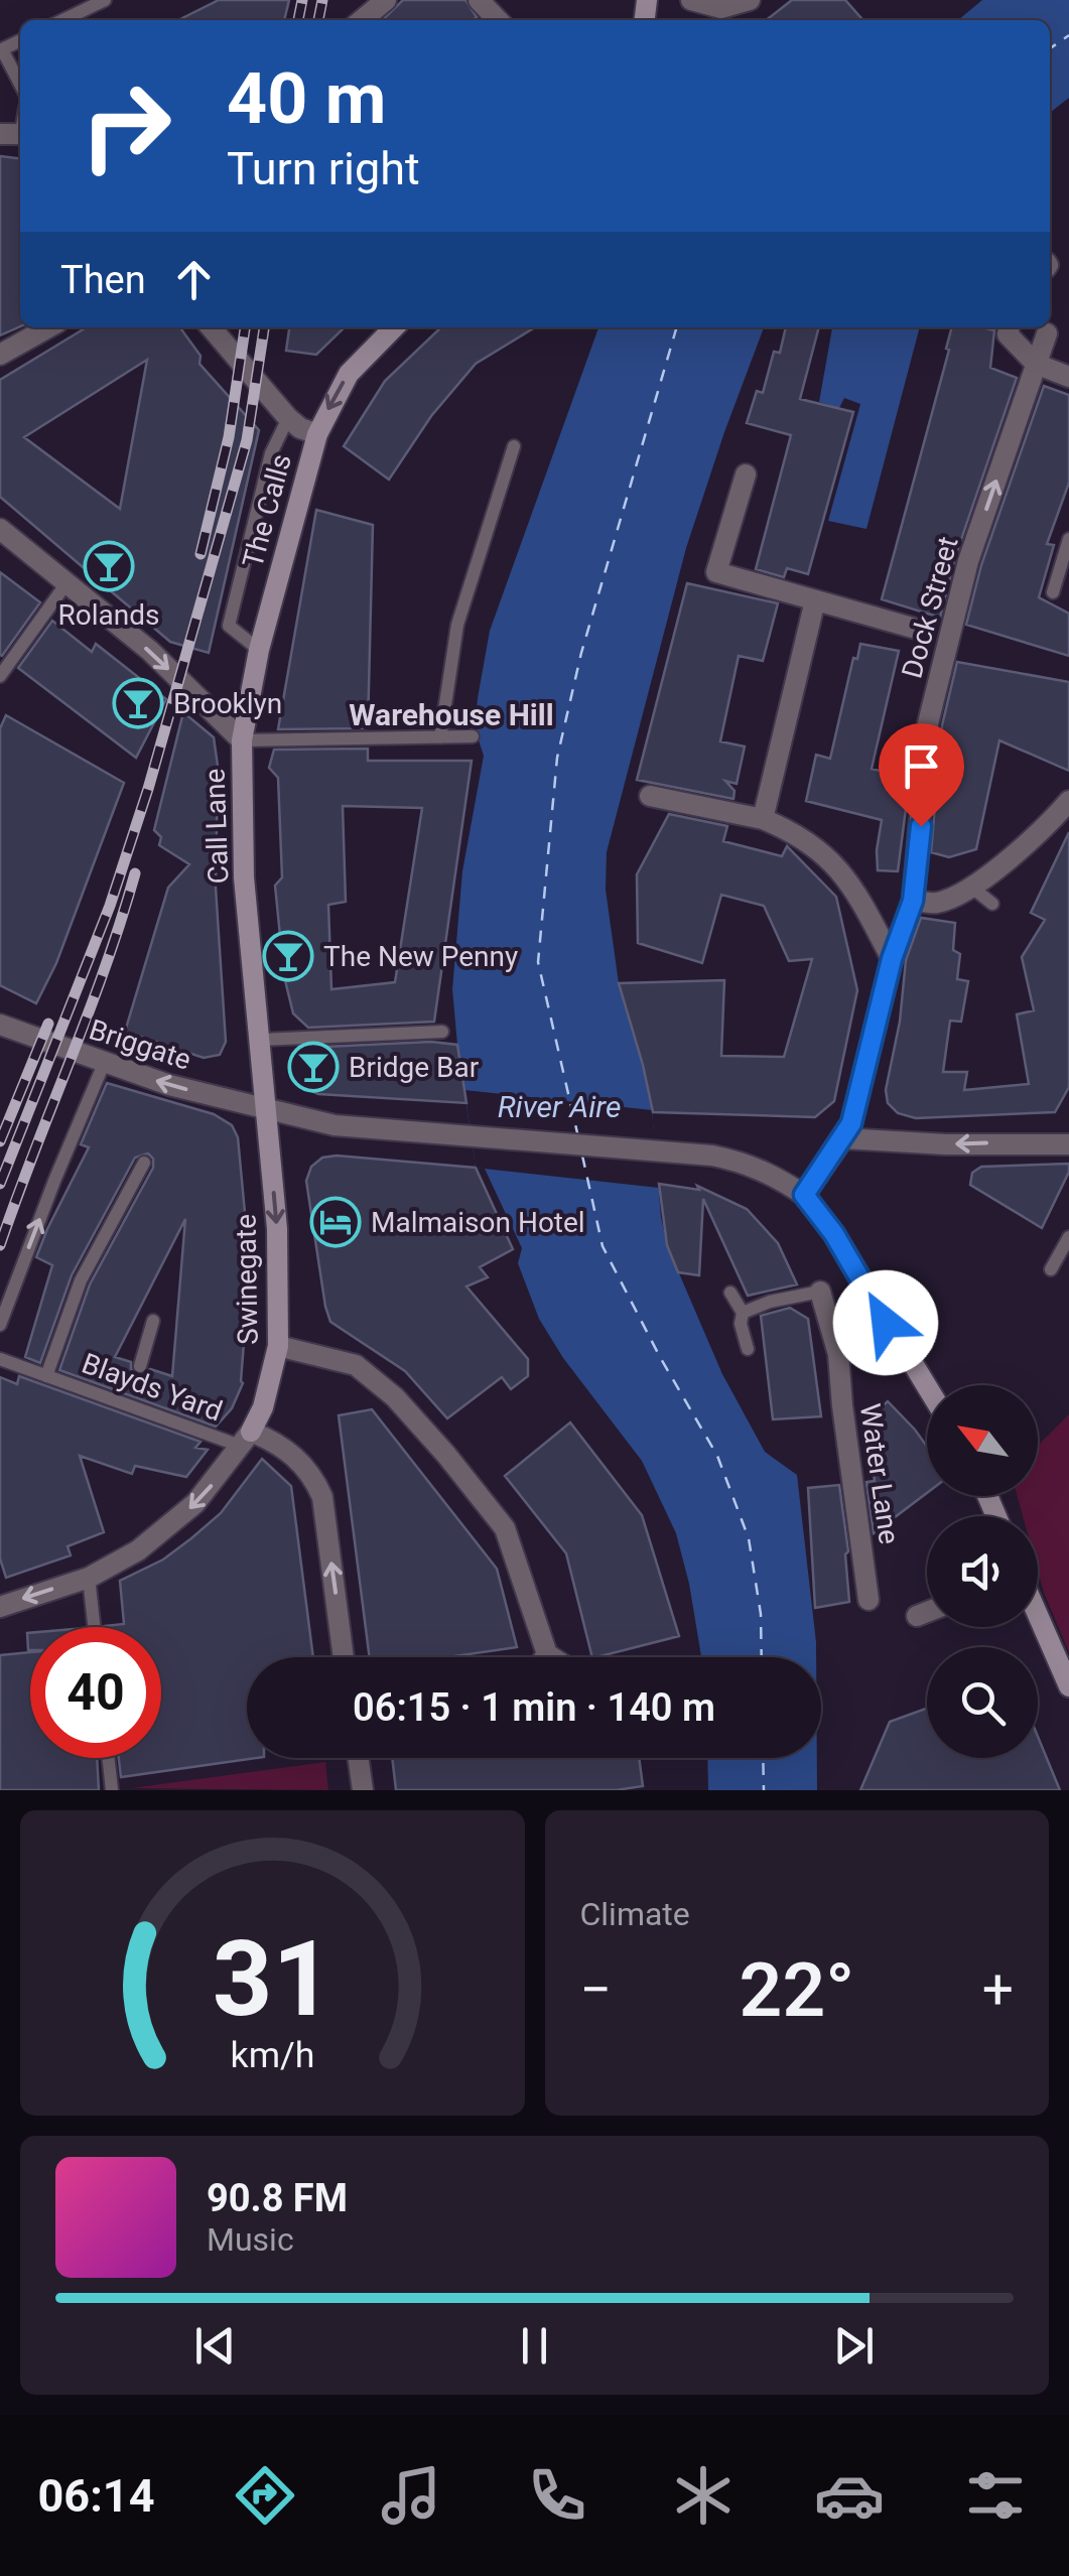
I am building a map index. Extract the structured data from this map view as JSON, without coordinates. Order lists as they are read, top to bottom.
{
  "streets": {
    "street": [
      "The Calls",
      "Dock Street",
      "Call Lane",
      "Briggate",
      "Swinegate",
      "Water Lane"
    ],
    "lane": ["Blayds Yard"]
  },
  "crossings": [
    ["The Calls", "Call Lane"],
    ["Call Lane", "Briggate"],
    ["Call Lane", "Swinegate"],
    ["Briggate", "Swinegate"],
    ["Swinegate", "Blayds Yard"]
  ],
  "one_way": ["Swinegate"],
  "districts": ["Warehouse Hill"],
  "water": ["River Aire"],
  "places": {
    "bar": [
      "Rolands",
      "Brooklyn",
      "The New Penny",
      "Bridge Bar"
    ],
    "hotel": ["Malmaison Hotel"]
  },
  "north": "top left",
  "page": {
    "turn": ["40 m", "Turn right"],
    "then": "Then",
    "limit": "40",
    "trip": "06:15 · 1 min · 140 m",
    "tile": "Climate",
    "heat": ["−", "22°", "+"],
    "song": ["90.8 FM", "Music"],
    "tabs": "06:14",
    "gauge": ["31", "km/h"]
  }
}
